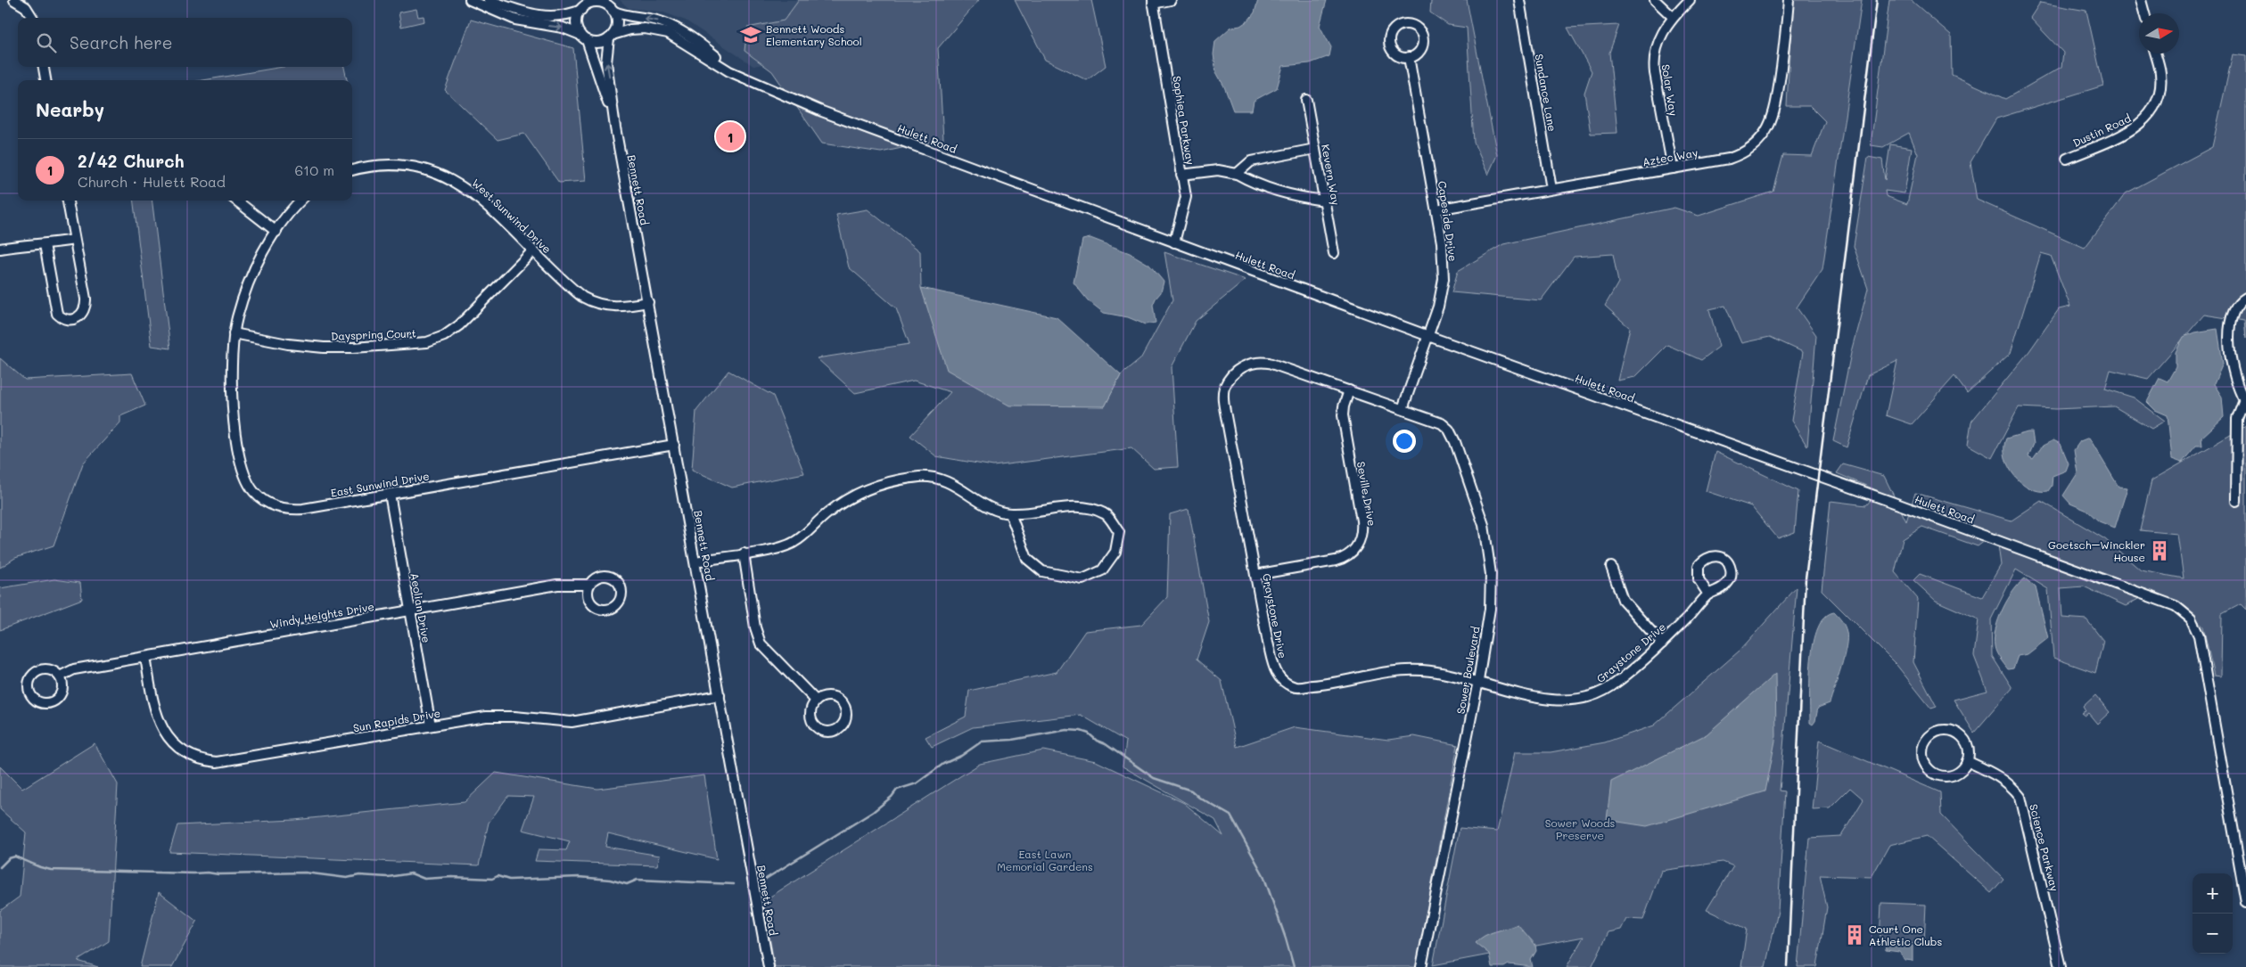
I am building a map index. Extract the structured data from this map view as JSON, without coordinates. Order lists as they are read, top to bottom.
{
  "streets": {
    "street": [
      "Solar Way",
      "Sundance Lane",
      "Sophiea Parkway",
      "Dustin Road",
      "Hulett Road",
      "Aztec Way",
      "Kevern Way",
      "Bennett Road",
      "West Sunwind Drive",
      "Capeside Drive",
      "Dayspring Court",
      "East Sunwind Drive",
      "Seville Drive",
      "Aeolian Drive",
      "Windy Heights Drive",
      "Graystone Drive",
      "Sower Boulevard",
      "Sun Rapids Drive",
      "Science Parkway"
    ]
  },
  "crossings": [
    ["Solar Way", "Aztec Way"],
    ["Sundance Lane", "Aztec Way"],
    ["Sophiea Parkway", "Hulett Road"],
    ["Hulett Road", "Bennett Road"],
    ["Hulett Road", "Capeside Drive"],
    ["Aztec Way", "Capeside Drive"],
    ["Bennett Road", "West Sunwind Drive"],
    ["Bennett Road", "East Sunwind Drive"],
    ["Bennett Road", "Sun Rapids Drive"],
    ["West Sunwind Drive", "Dayspring Court"],
    ["Capeside Drive", "Graystone Drive"],
    ["Capeside Drive", "Sower Boulevard"],
    ["Dayspring Court", "East Sunwind Drive"],
    ["East Sunwind Drive", "Aeolian Drive"],
    ["Seville Drive", "Graystone Drive"],
    ["Aeolian Drive", "Windy Heights Drive"],
    ["Aeolian Drive", "Sun Rapids Drive"],
    ["Windy Heights Drive", "Sun Rapids Drive"],
    ["Graystone Drive", "Sower Boulevard"]
  ],
  "parks": ["Sower Woods Preserve", "East Lawn Memorial Gardens"],
  "places": {
    "school or university": ["Bennett Woods Elementary School"],
    "building": ["Goetsch–Winckler House", "Court One Athletic Clubs"]
  },
  "north": "right",
  "page": {
    "search": "Search here",
    "heading": "Nearby",
    "pins": "1",
    "list": [
      {
        "mark": "1",
        "name": "2/42 Church",
        "note": "Church · Hulett Road",
        "value": "610 m"
      }
    ],
    "map_buttons": ["+", "−"]
  }
}
